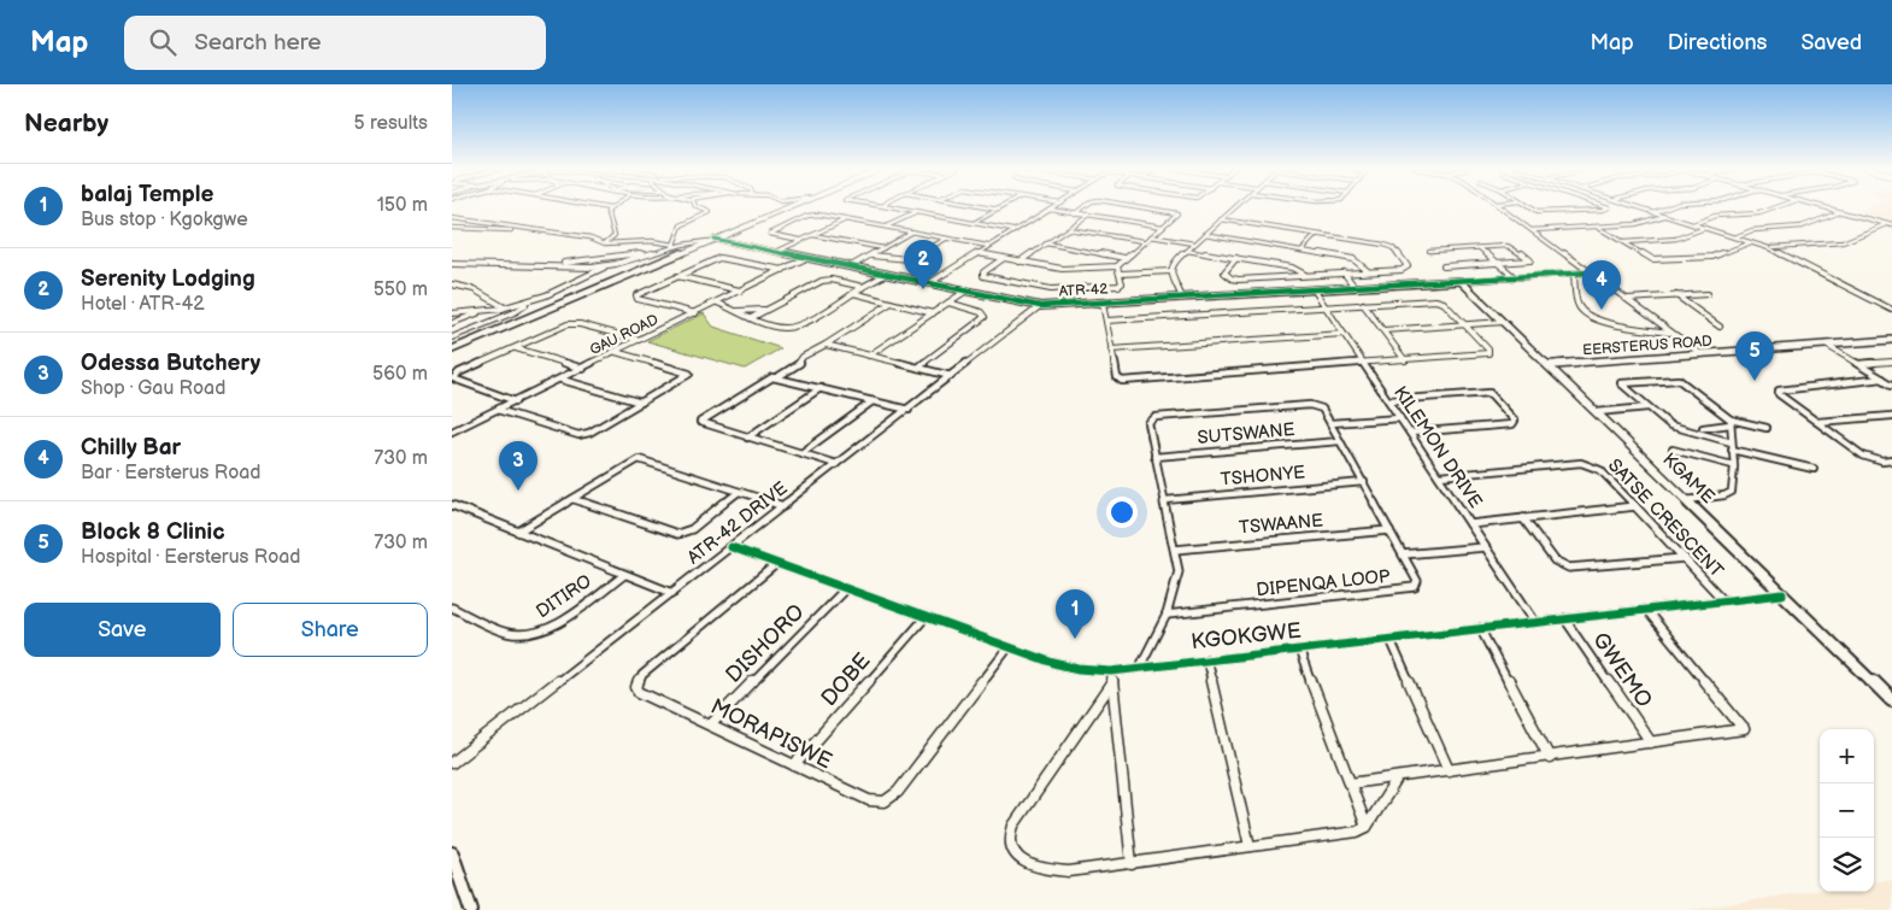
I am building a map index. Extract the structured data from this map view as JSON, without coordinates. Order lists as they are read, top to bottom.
{
  "streets": {
    "street": [
      "ATR-42",
      "GAU ROAD",
      "EERSTERUS ROAD",
      "SUTSWANE",
      "KILEMON DRIVE",
      "TSHONYE",
      "KGAME",
      "SATSE CRESCENT",
      "ATR-42 DRIVE",
      "TSWAANE",
      "DIPENQA LOOP",
      "DITIRO",
      "KGOKGWE",
      "DISHORO",
      "GWEMO",
      "DOBE",
      "MORAPISWE"
    ]
  },
  "crossings": [
    ["ATR-42", "GAU ROAD"],
    ["ATR-42", "KILEMON DRIVE"],
    ["ATR-42", "KGAME"],
    ["ATR-42", "ATR-42 DRIVE"],
    ["EERSTERUS ROAD", "KGAME"],
    ["SUTSWANE", "DIPENQA LOOP"],
    ["KILEMON DRIVE", "SATSE CRESCENT"],
    ["KILEMON DRIVE", "KGOKGWE"],
    ["TSHONYE", "DIPENQA LOOP"],
    ["KGAME", "KGOKGWE"],
    ["SATSE CRESCENT", "KGOKGWE"],
    ["ATR-42 DRIVE", "KGOKGWE"],
    ["TSWAANE", "DIPENQA LOOP"],
    ["KGOKGWE", "DISHORO"],
    ["KGOKGWE", "GWEMO"],
    ["KGOKGWE", "DOBE"],
    ["KGOKGWE", "MORAPISWE"],
    ["DISHORO", "MORAPISWE"],
    ["DOBE", "MORAPISWE"]
  ],
  "page": {
    "header": "Map",
    "search": "Search here",
    "nav": ["Map", "Directions", "Saved"],
    "heading": ["Nearby", "5 results"],
    "list": [
      {
        "mark": "1",
        "name": "balaj Temple",
        "note": "Bus stop · Kgokgwe",
        "value": "150 m"
      },
      {
        "mark": "2",
        "name": "Serenity Lodging",
        "note": "Hotel · ATR-42",
        "value": "550 m"
      },
      {
        "mark": "3",
        "name": "Odessa Butchery",
        "note": "Shop · Gau Road",
        "value": "560 m"
      },
      {
        "mark": "4",
        "name": "Chilly Bar",
        "note": "Bar · Eersterus Road",
        "value": "730 m"
      },
      {
        "mark": "5",
        "name": "Block 8 Clinic",
        "note": "Hospital · Eersterus Road",
        "value": "730 m"
      }
    ],
    "pins": [
      "2",
      "4",
      "5",
      "3",
      "1"
    ],
    "buttons": ["Save", "Share"],
    "map_buttons": ["+", "−"]
  }
}
